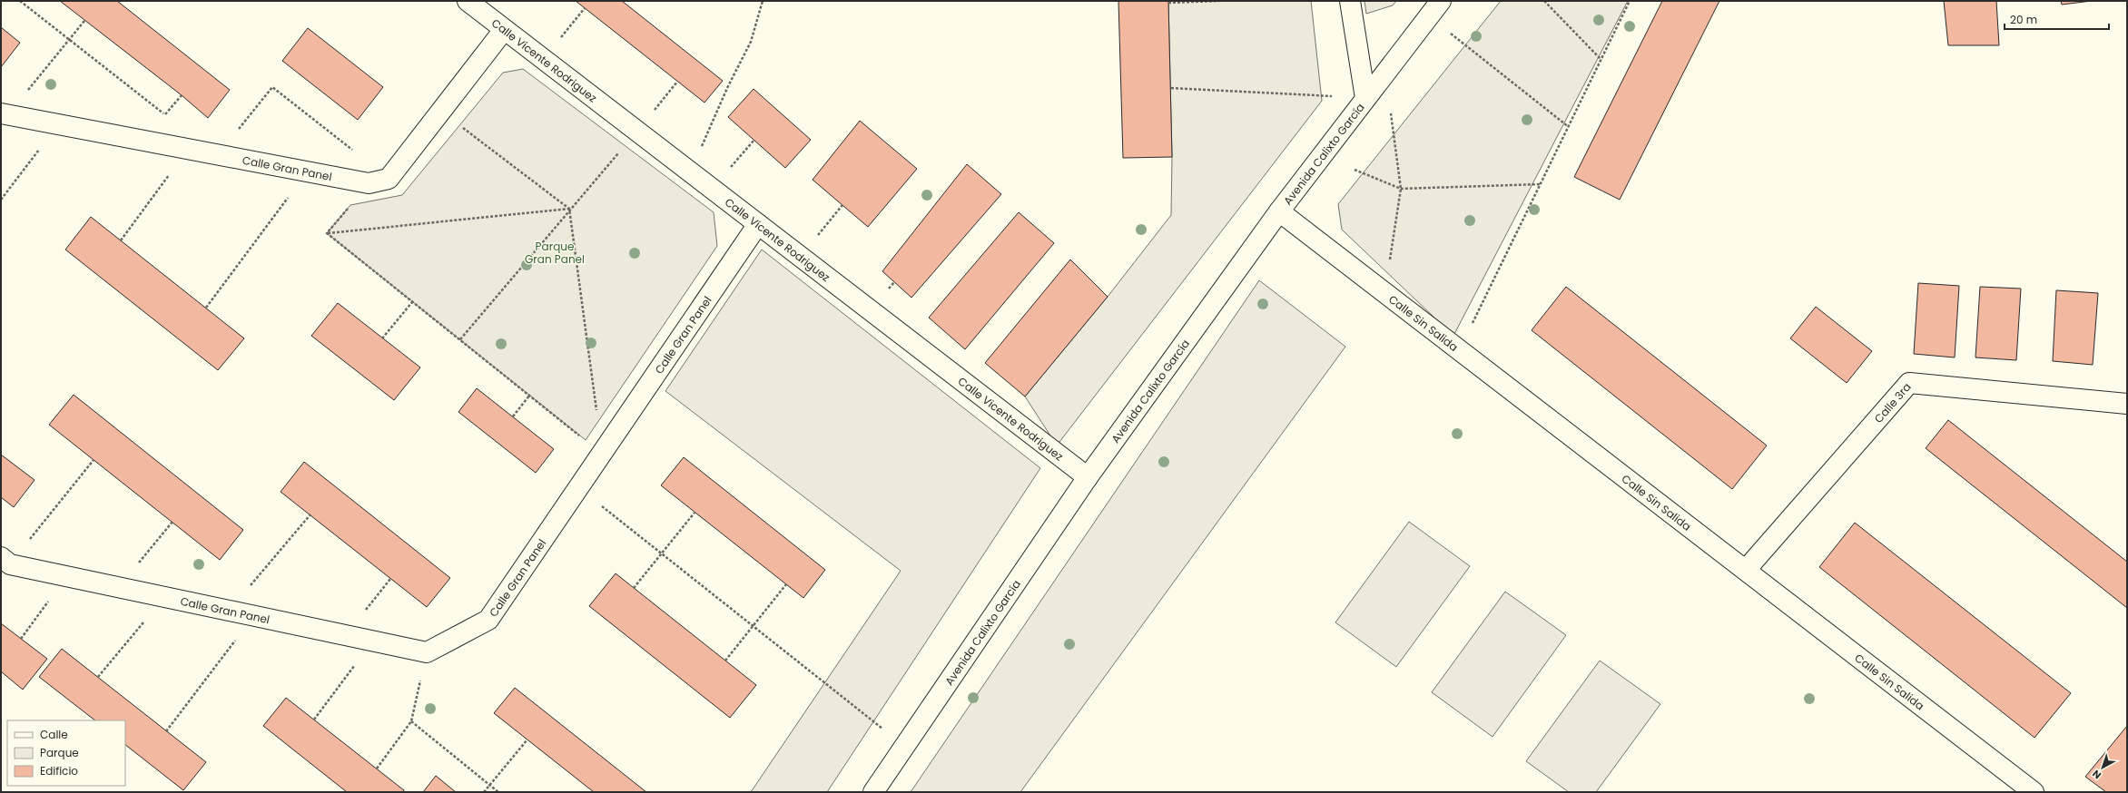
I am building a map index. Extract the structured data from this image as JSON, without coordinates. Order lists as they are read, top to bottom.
{
  "streets": {
    "street": [
      "Calle Vicente Rodriguez",
      "Avenida Calixto García",
      "Calle Gran Panel",
      "Calle Sin Salida",
      "Calle 3ra"
    ]
  },
  "crossings": [
    ["Calle Vicente Rodriguez", "Avenida Calixto García"],
    ["Calle Vicente Rodriguez", "Calle Gran Panel"],
    ["Avenida Calixto García", "Calle Sin Salida"],
    ["Calle Sin Salida", "Calle 3ra"]
  ],
  "parks": ["Parque Gran Panel"],
  "legend": ["Calle", "Parque", "Edificio"],
  "scale_bar": "20 m",
  "north": "bottom left"
}
